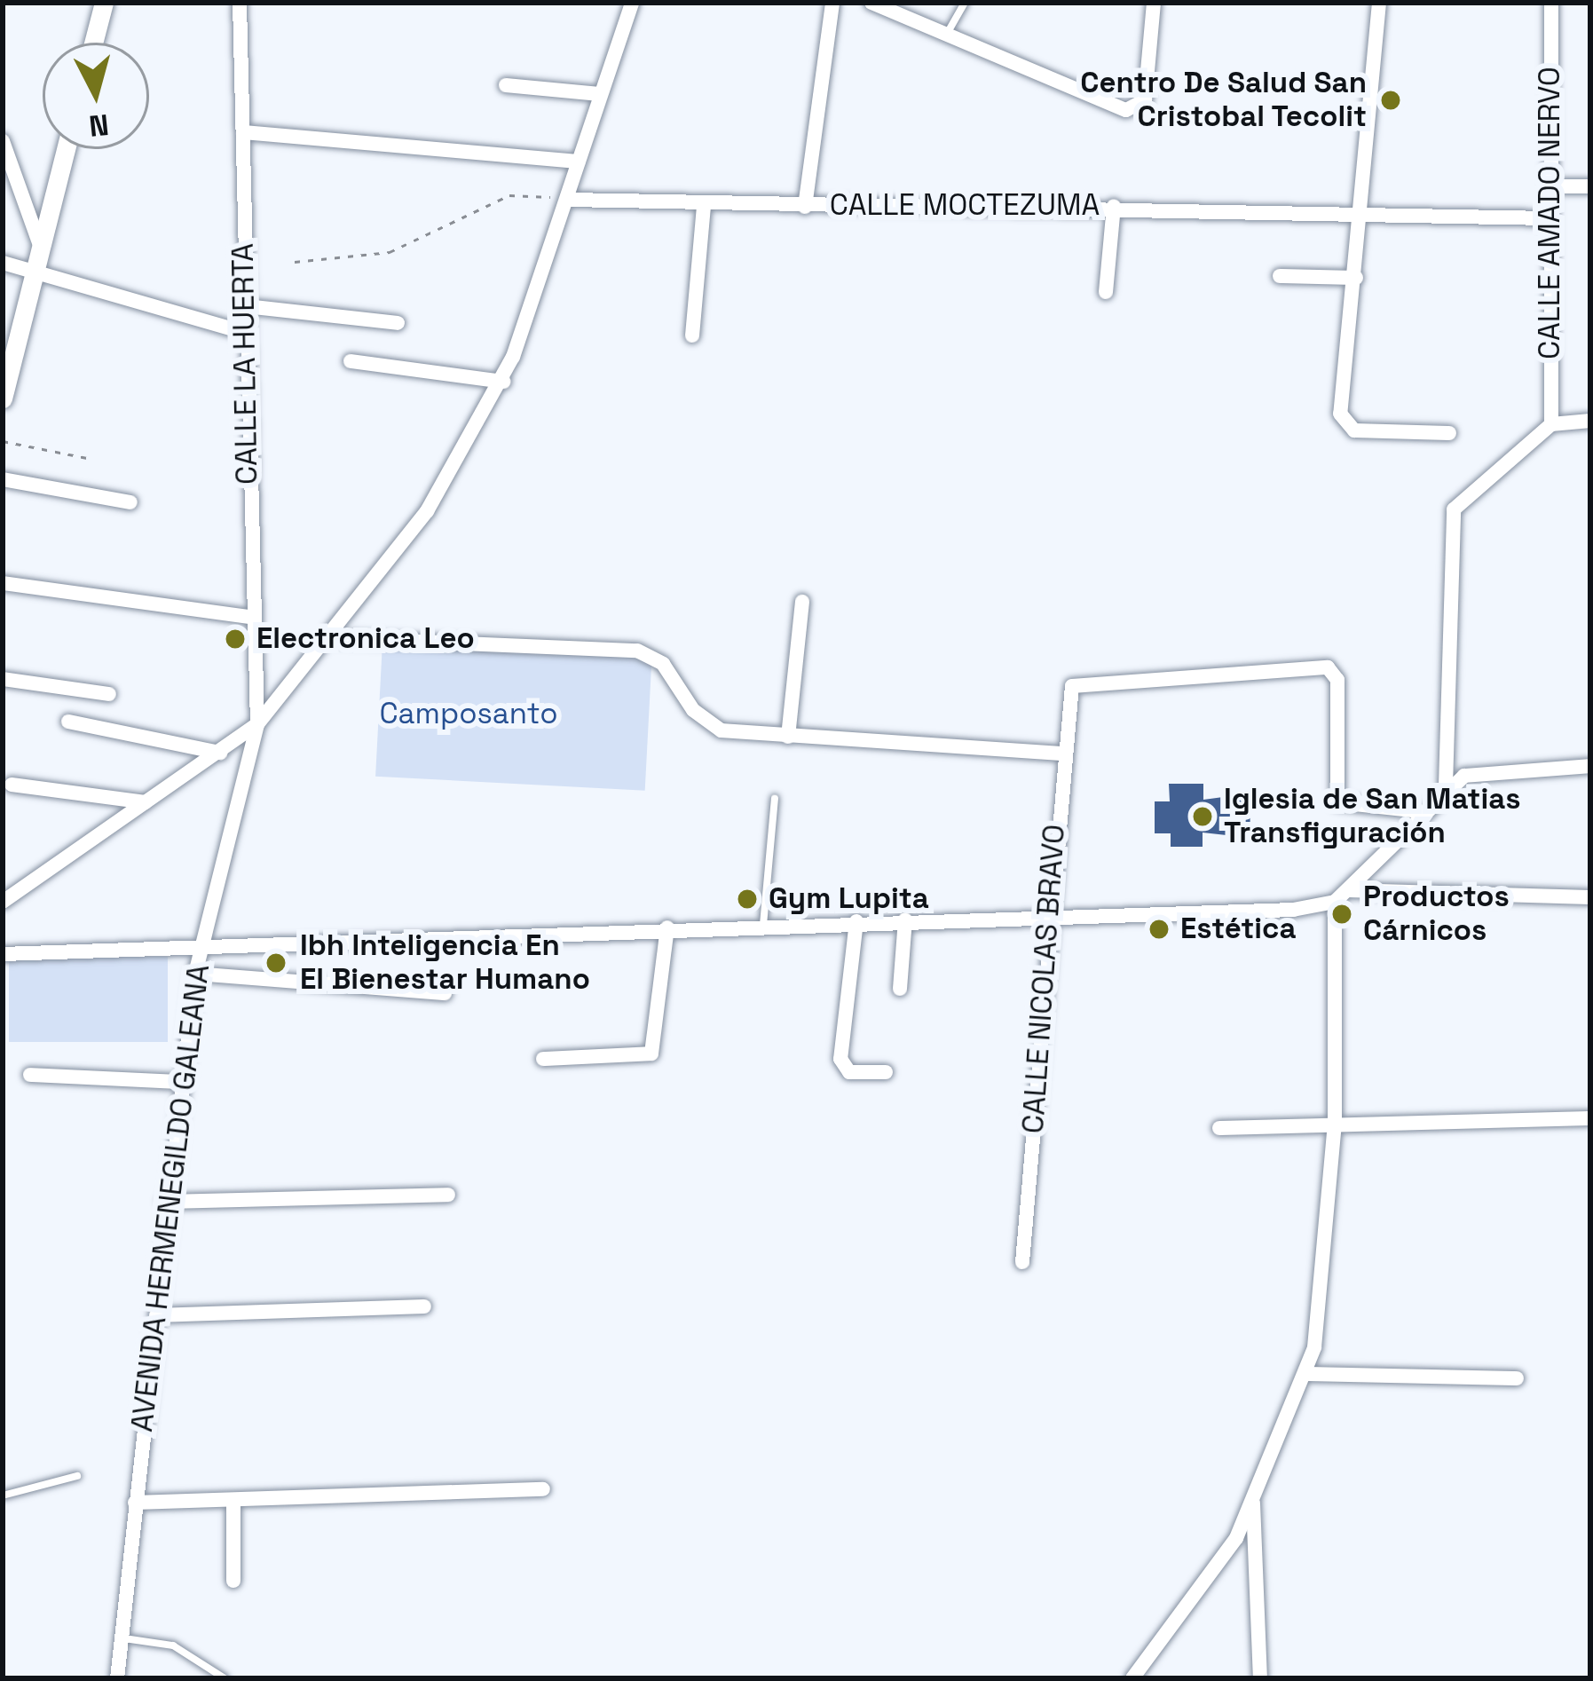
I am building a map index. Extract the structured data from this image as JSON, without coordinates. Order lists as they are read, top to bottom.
{
  "streets": {
    "street": [
      "CALLE MOCTEZUMA",
      "CALLE AMADO NERVO",
      "CALLE LA HUERTA",
      "CALLE NICOLAS BRAVO",
      "AVENIDA HERMENEGILDO GALEANA"
    ]
  },
  "crossings": [
    ["CALLE MOCTEZUMA", "CALLE AMADO NERVO"],
    ["CALLE LA HUERTA", "AVENIDA HERMENEGILDO GALEANA"]
  ],
  "parks": ["Camposanto"],
  "places": [
    "Centro De Salud San Cristobal Tecolit",
    "Electronica Leo",
    "Iglesia de San Matias Transfiguración",
    "Gym Lupita",
    "Productos Cárnicos",
    "Estética",
    "Ibh Inteligencia En El Bienestar Humano"
  ],
  "north": "bottom"
}
